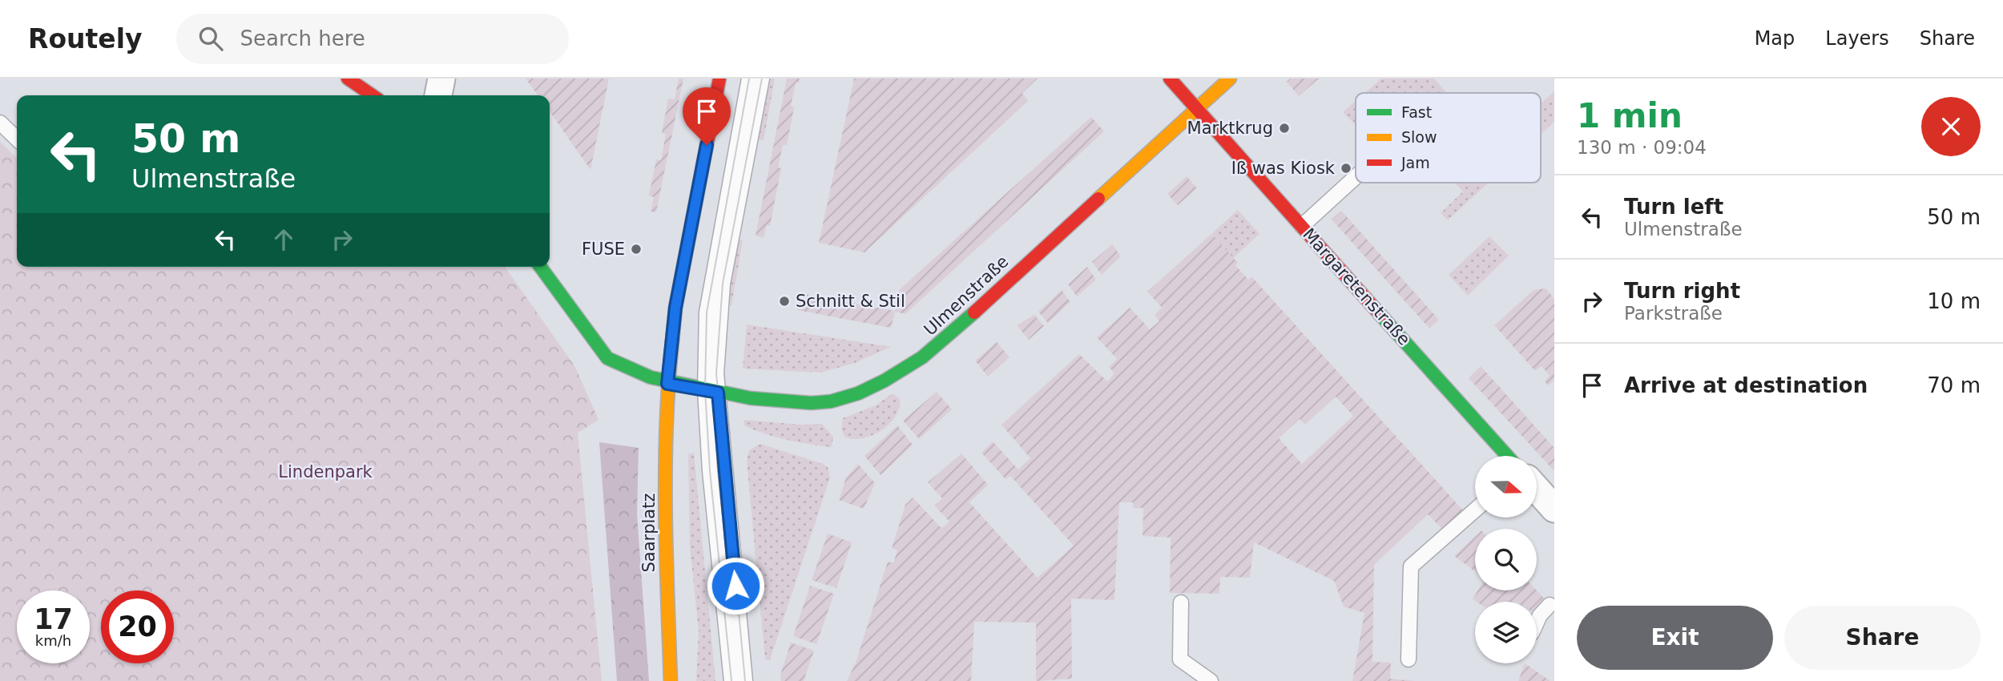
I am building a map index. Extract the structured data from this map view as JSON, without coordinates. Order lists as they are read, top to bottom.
{
  "streets": {
    "street": ["Margaretenstraße", "Ulmenstraße", "Saarplatz"]
  },
  "crossings": [
    ["Margaretenstraße", "Ulmenstraße"],
    ["Ulmenstraße", "Saarplatz"]
  ],
  "parks": ["Lindenpark"],
  "places": [
    "Marktkrug",
    "Iß was Kiosk",
    "FUSE",
    "Schnitt & Stil"
  ],
  "legend": ["Fast", "Slow", "Jam"],
  "north": "right",
  "page": {
    "header": "Routely",
    "search": "Search here",
    "nav": ["Map", "Layers", "Share"],
    "heading": ["1 min", "130 m · 09:04"],
    "turn": ["50 m", "Ulmenstraße"],
    "list": [
      {
        "name": "Turn left",
        "note": "Ulmenstraße",
        "value": "50 m"
      },
      {
        "name": "Turn right",
        "note": "Parkstraße",
        "value": "10 m"
      },
      {
        "name": "Arrive at destination",
        "value": "70 m"
      }
    ],
    "speed": "17 km/h",
    "limit": "20",
    "buttons": ["Exit", "Share"]
  }
}
